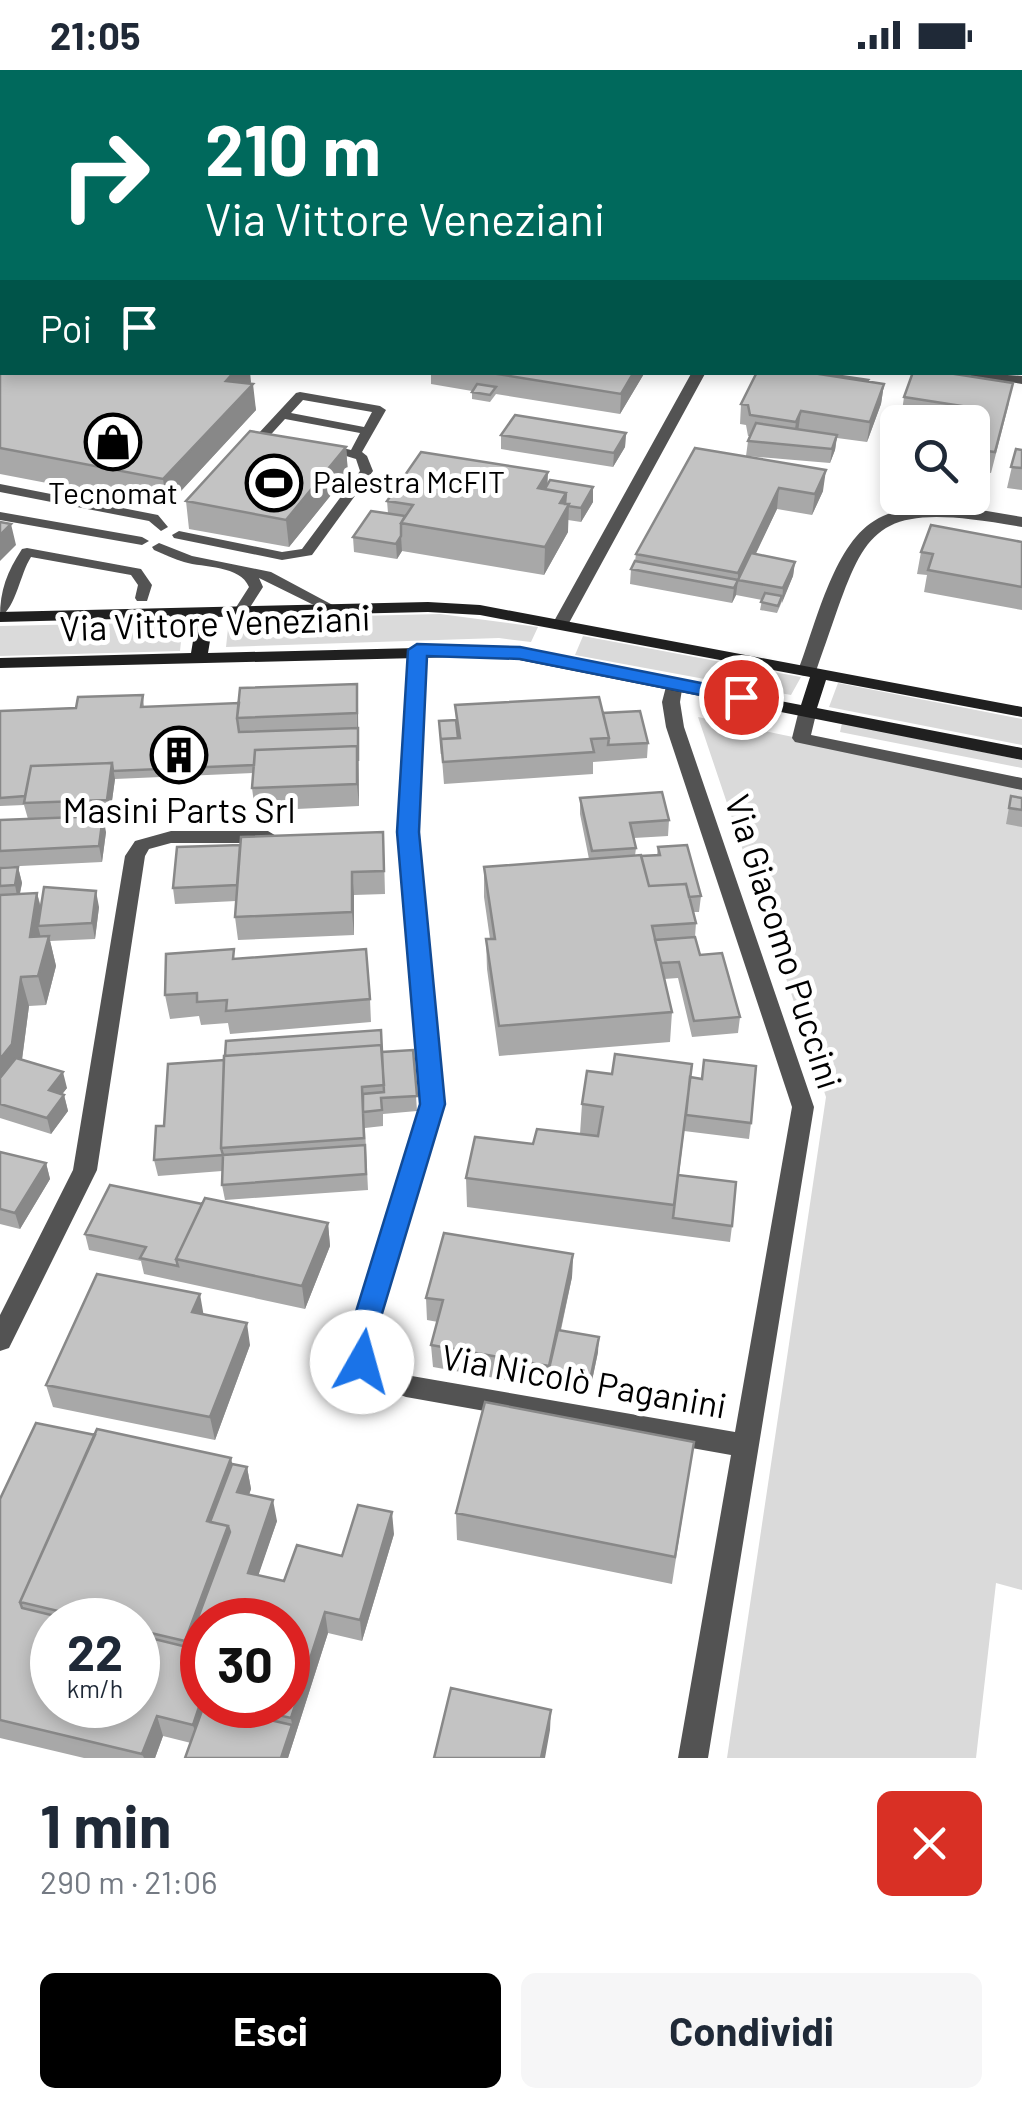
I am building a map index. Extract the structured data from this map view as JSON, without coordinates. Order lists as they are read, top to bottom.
{
  "streets": {
    "main road": ["Via Vittore Veneziani"],
    "street": ["Via Giacomo Puccini", "Via Nicolò Paganini"]
  },
  "crossings": [
    ["Via Vittore Veneziani", "Via Giacomo Puccini"],
    ["Via Vittore Veneziani", "Via Nicolò Paganini"],
    ["Via Giacomo Puccini", "Via Nicolò Paganini"]
  ],
  "places": {
    "shop": ["Tecnomat"],
    "sports": ["Palestra McFIT"],
    "building": ["Masini Parts Srl"]
  },
  "page": {
    "status": "21:05",
    "turn": ["210 m", "Via Vittore Veneziani"],
    "then": "Poi",
    "speed": "22 km/h",
    "limit": "30",
    "heading": ["1 min", "290 m · 21:06"],
    "buttons": ["Esci", "Condividi"]
  }
}
